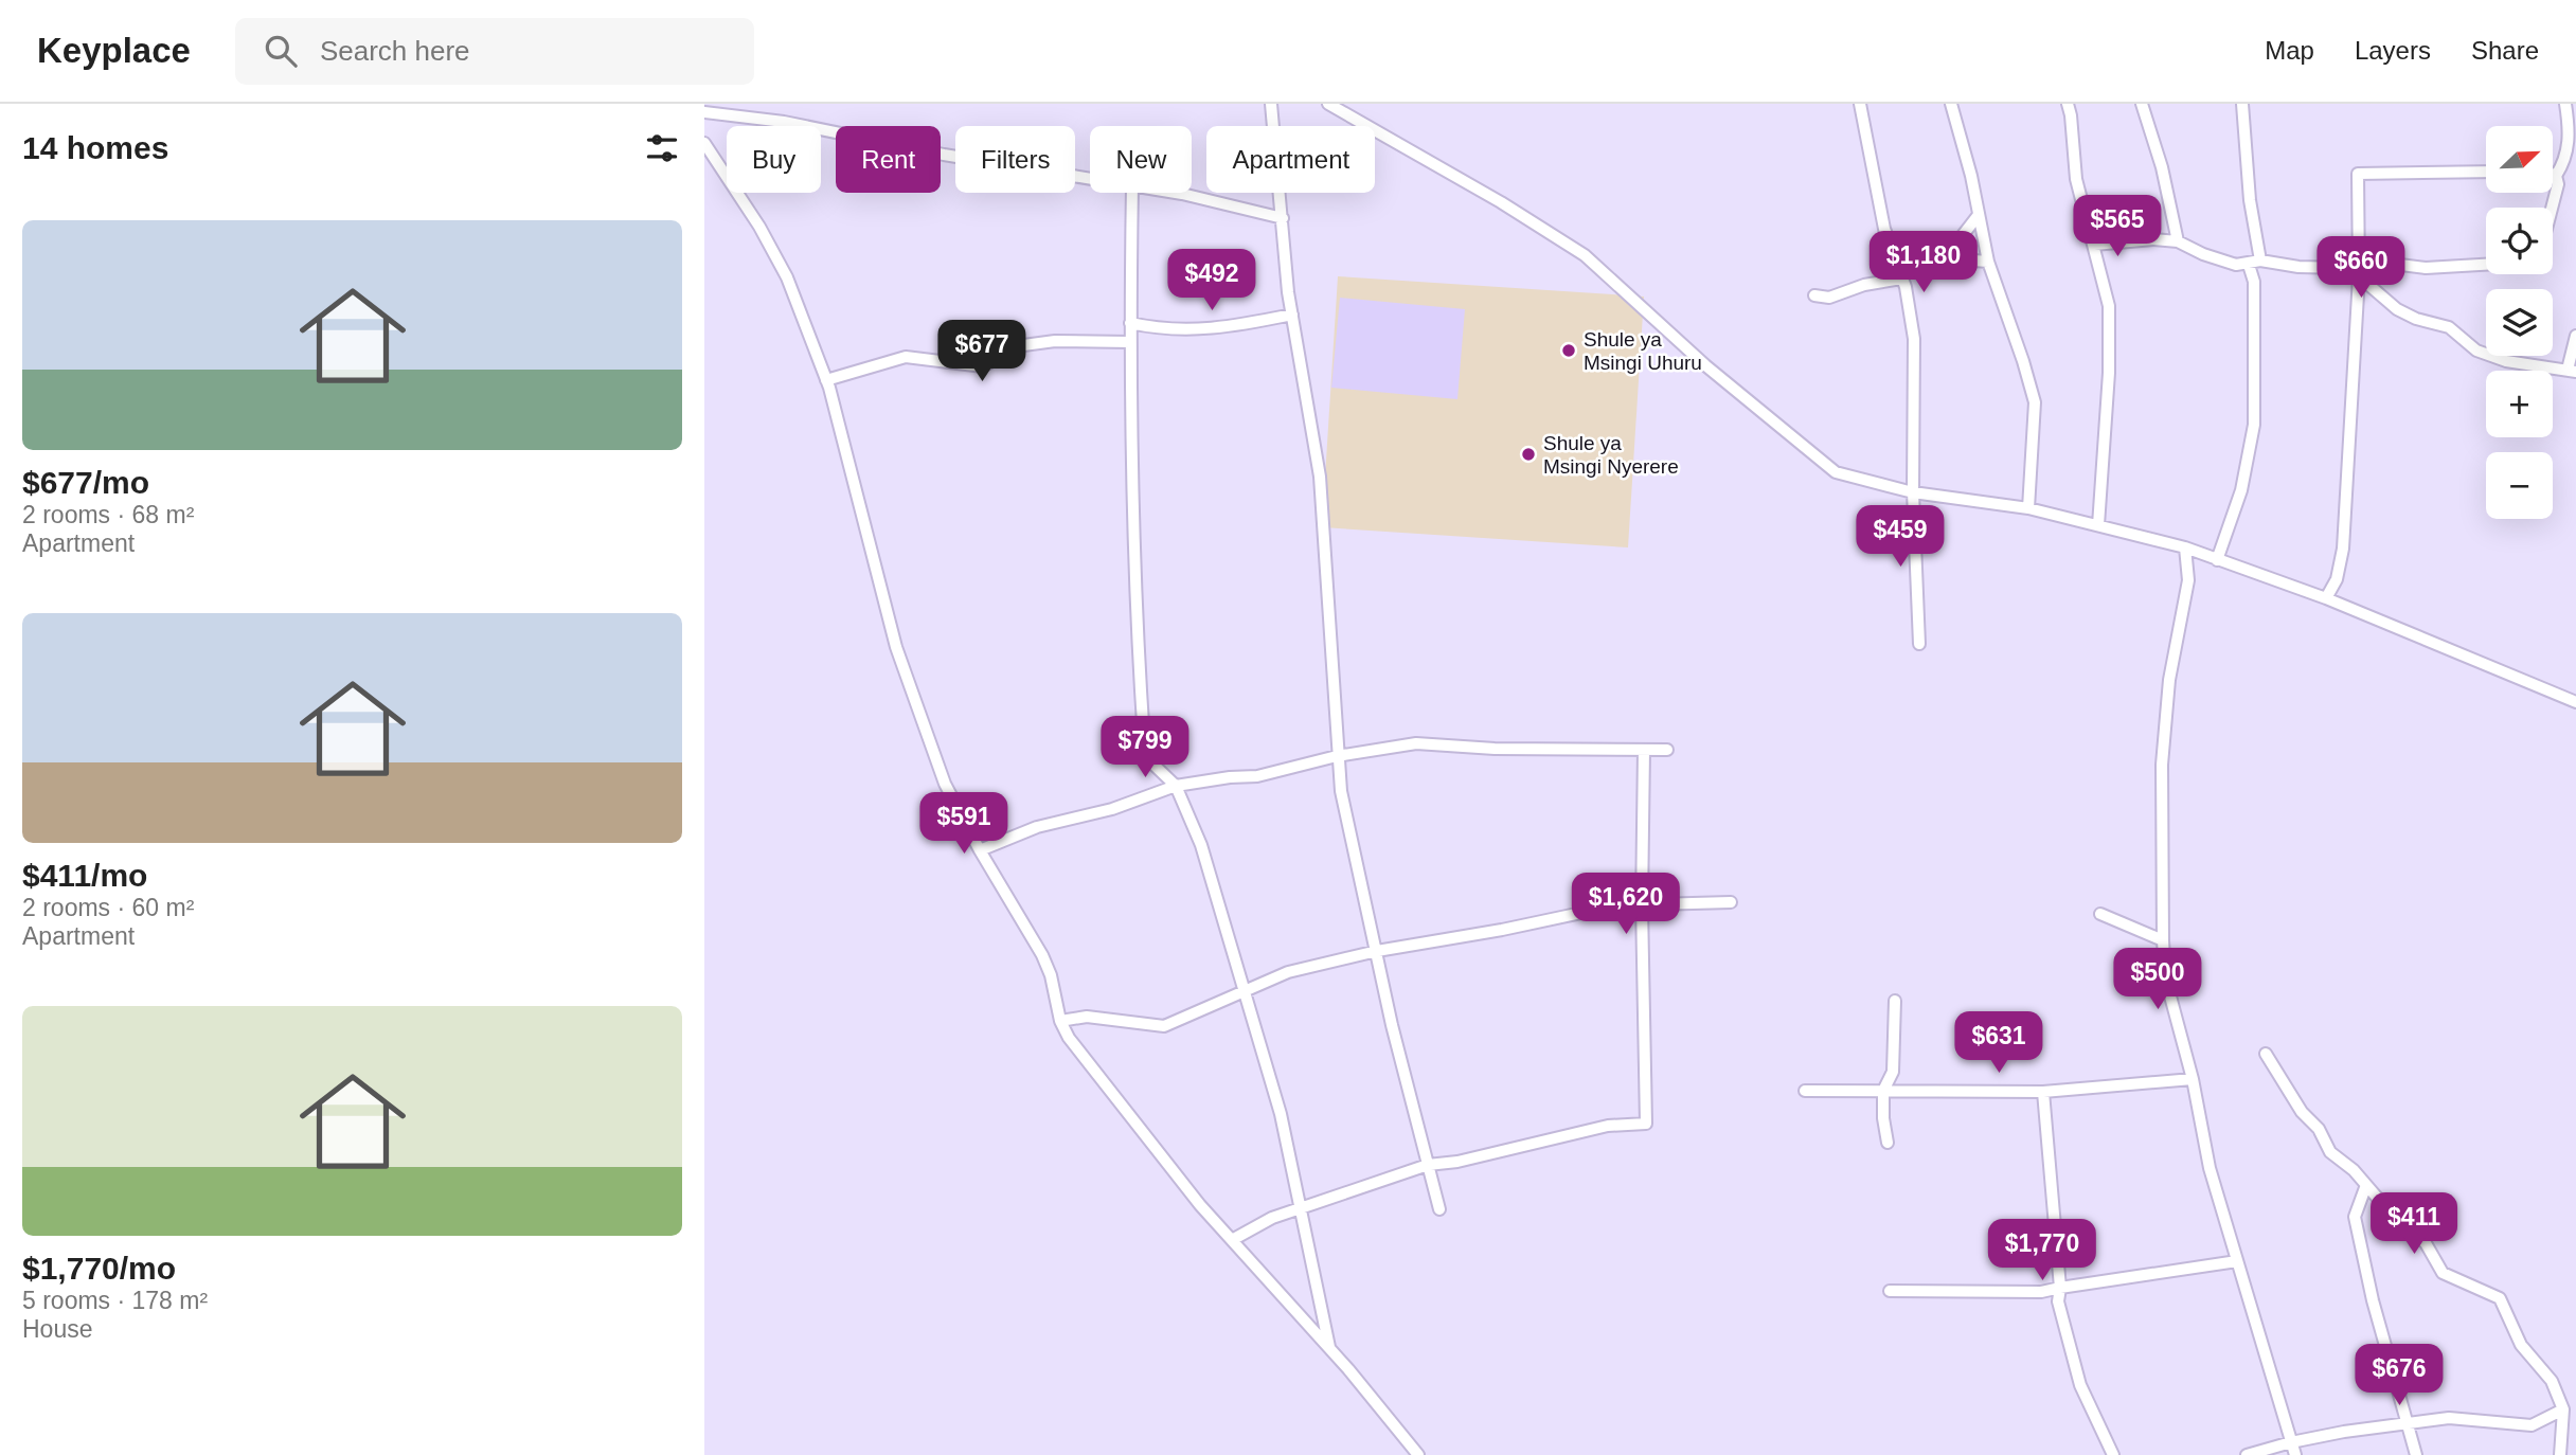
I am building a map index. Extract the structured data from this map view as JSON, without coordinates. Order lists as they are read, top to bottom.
{
  "places": ["Shule ya Msingi Uhuru", "Shule ya Msingi Nyerere"],
  "north": "top right",
  "page": {
    "header": "Keyplace",
    "search": "Search here",
    "nav": ["Map", "Layers", "Share"],
    "heading": "14 homes",
    "map_buttons": ["+", "−"],
    "chip": [
      "Buy",
      "Rent",
      "Filters",
      "New",
      "Apartment"
    ],
    "list": [
      {
        "name": "$677/mo",
        "note": "2 rooms · 68 m² · Apartment"
      },
      {
        "name": "$411/mo",
        "note": "2 rooms · 60 m² · Apartment"
      },
      {
        "name": "$1,770/mo",
        "note": "5 rooms · 178 m² · House"
      }
    ],
    "price": [
      "$565",
      "$1,180",
      "$660",
      "$492",
      "$677",
      "$459",
      "$799",
      "$591",
      "$1,620",
      "$500",
      "$631",
      "$411",
      "$1,770",
      "$676"
    ]
  }
}
